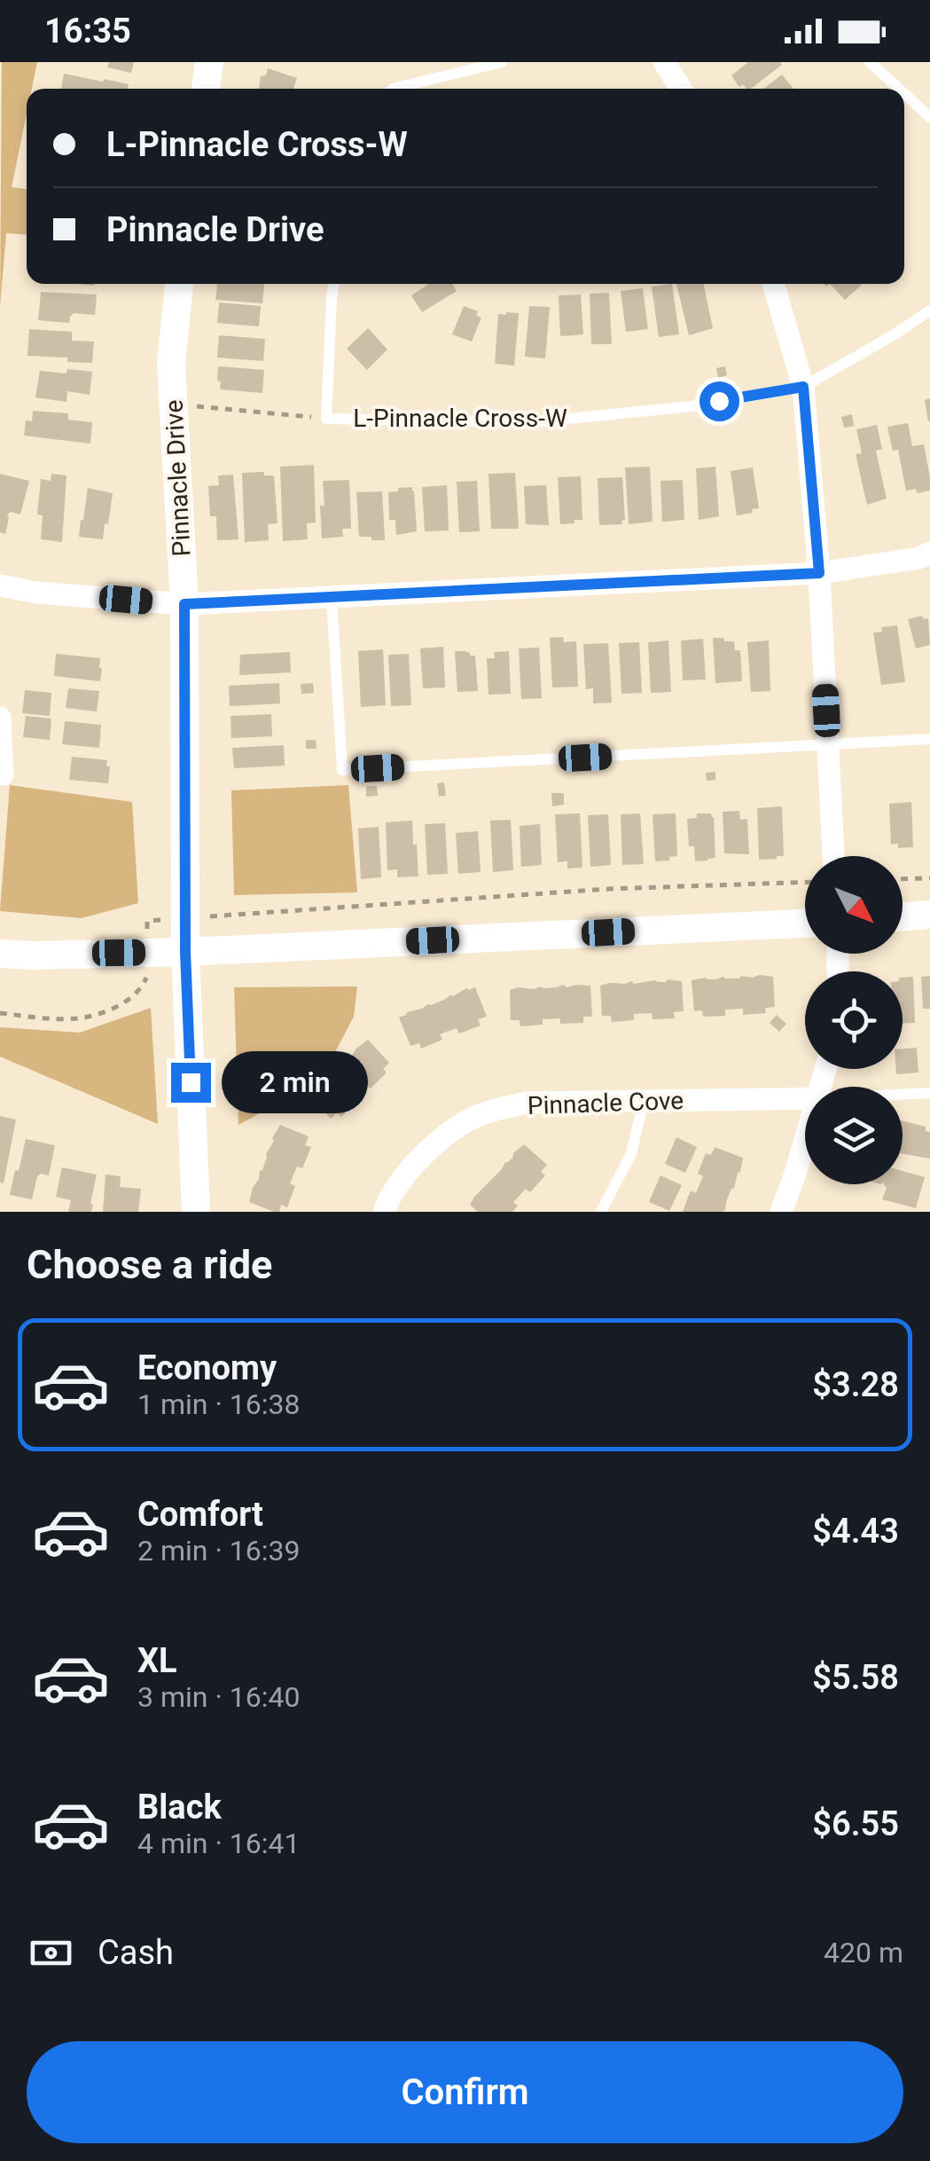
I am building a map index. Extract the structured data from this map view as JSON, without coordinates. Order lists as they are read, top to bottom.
{
  "streets": {
    "street": ["Pinnacle Drive", "Pinnacle Cove"],
    "lane": ["L-Pinnacle Cross-W"]
  },
  "north": "bottom right",
  "page": {
    "status": "16:35",
    "banner": ["L-Pinnacle Cross-W", "Pinnacle Drive"],
    "bubble": "2 min",
    "heading": "Choose a ride",
    "list": [
      {
        "name": "Economy",
        "note": "1 min · 16:38",
        "value": "$3.28"
      },
      {
        "name": "Comfort",
        "note": "2 min · 16:39",
        "value": "$4.43"
      },
      {
        "name": "XL",
        "note": "3 min · 16:40",
        "value": "$5.58"
      },
      {
        "name": "Black",
        "note": "4 min · 16:41",
        "value": "$6.55"
      }
    ],
    "pay": ["Cash", "420 m"],
    "buttons": "Confirm"
  }
}
